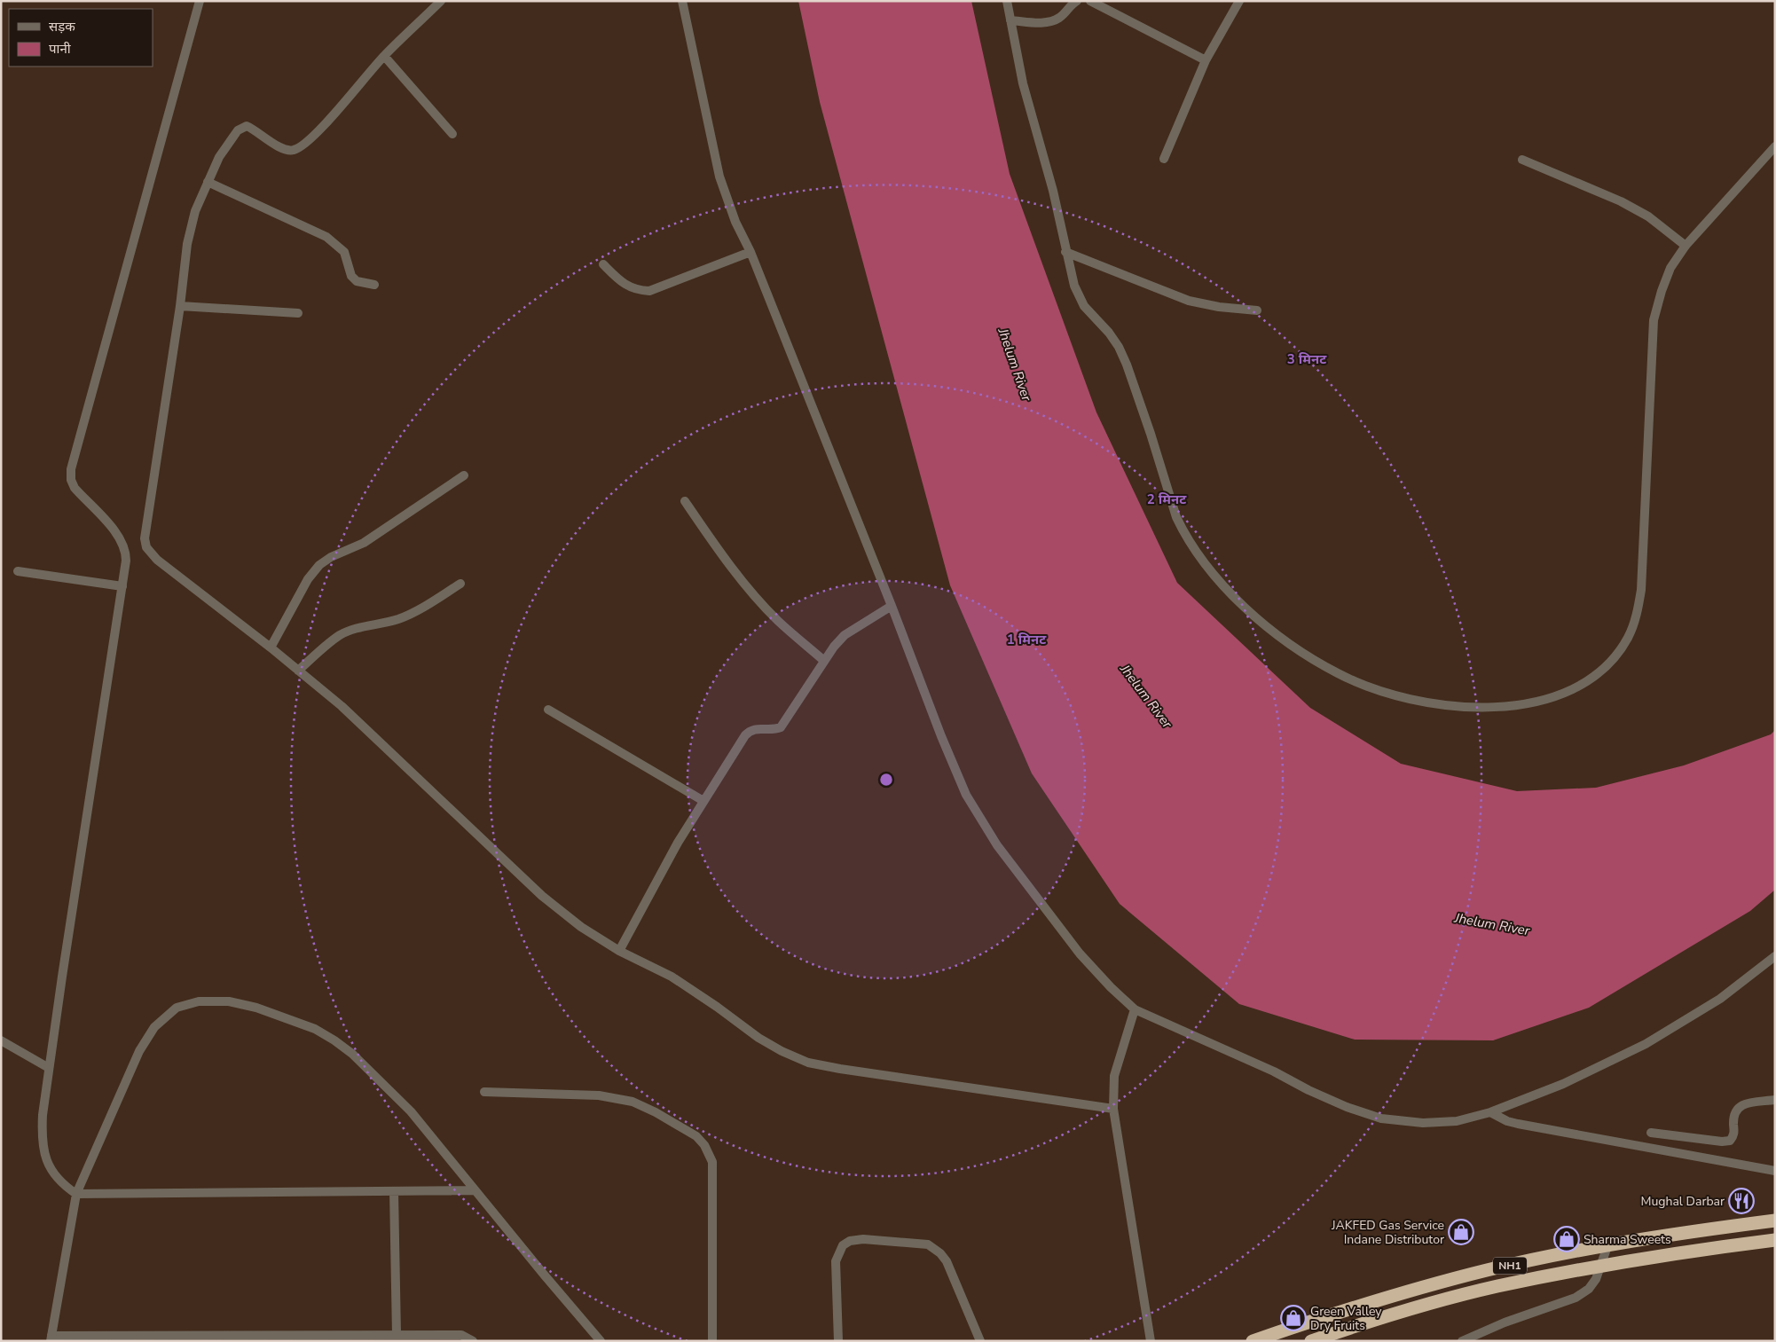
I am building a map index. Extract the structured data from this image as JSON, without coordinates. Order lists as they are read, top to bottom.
{
  "streets": {
    "highway": ["NH1"]
  },
  "water": ["Jhelum River"],
  "places": {
    "restaurant": ["Mughal Darbar"],
    "shop": ["JAKFED Gas Service Indane Distributor", "Sharma Sweets", "Green Valley Dry Fruits"]
  },
  "legend": ["सड़क", "पानी"],
  "rings": ["3 मिनट", "2 मिनट", "1 मिनट"]
}
